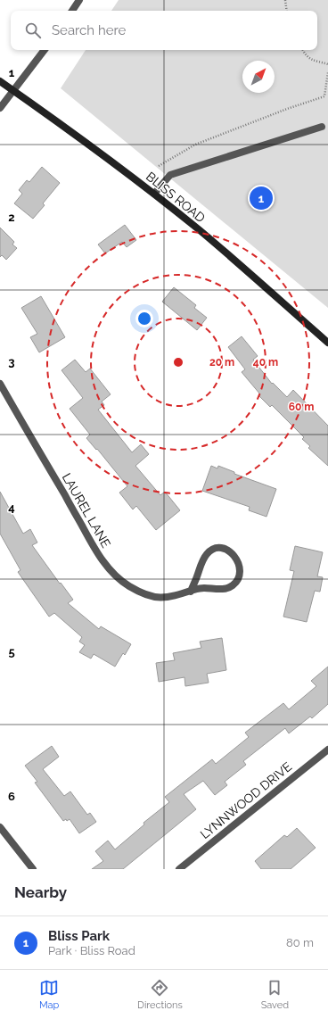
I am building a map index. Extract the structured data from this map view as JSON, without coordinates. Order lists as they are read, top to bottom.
{
  "streets": {
    "main road": ["BLISS ROAD"],
    "street": ["LAUREL LANE", "LYNNWOOD DRIVE"]
  },
  "north": "top right",
  "page": {
    "search": "Search here",
    "pins": "1",
    "heading": "Nearby",
    "list": [
      {
        "mark": "1",
        "name": "Bliss Park",
        "note": "Park · Bliss Road",
        "value": "80 m"
      }
    ],
    "nav": ["Map", "Directions", "Saved"]
  },
  "grid": {
    "rows": [
      "1",
      "2",
      "3",
      "4",
      "5",
      "6"
    ]
  },
  "rings": ["20 m", "40 m", "60 m"]
}
